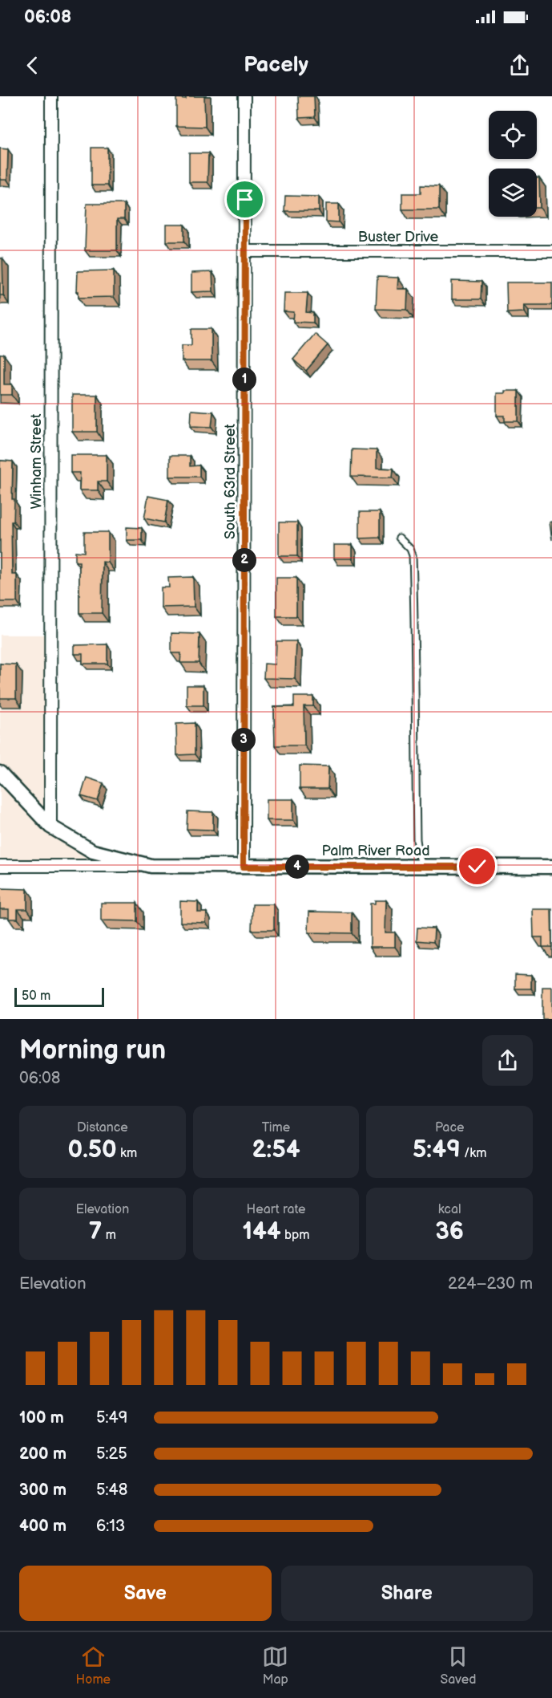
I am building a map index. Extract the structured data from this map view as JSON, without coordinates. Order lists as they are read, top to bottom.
{
  "streets": {
    "street": [
      "Buster Drive",
      "Winham Street",
      "South 63rd Street",
      "Palm River Road"
    ]
  },
  "crossings": [
    ["Buster Drive", "South 63rd Street"],
    ["Winham Street", "Palm River Road"],
    ["South 63rd Street", "Palm River Road"]
  ],
  "scale_bar": "50 m",
  "page": {
    "status": "06:08",
    "header": "Pacely",
    "pins": [
      "1",
      "2",
      "3",
      "4"
    ],
    "scale": "50 m",
    "heading": ["Morning run", "06:08"],
    "stats": [
      ["Distance", "0.50 km"],
      ["Time", "2:54"],
      ["Pace", "5:49 /km"],
      ["Elevation", "7 m"],
      ["Heart rate", "144 bpm"],
      ["kcal", "36"]
    ],
    "chart": ["Elevation", "224–230 m"],
    "list": [
      {
        "name": "100 m",
        "note": "5:49"
      },
      {
        "name": "200 m",
        "note": "5:25"
      },
      {
        "name": "300 m",
        "note": "5:48"
      },
      {
        "name": "400 m",
        "note": "6:13"
      }
    ],
    "buttons": ["Save", "Share"],
    "tabs": ["Home", "Map", "Saved"]
  }
}
